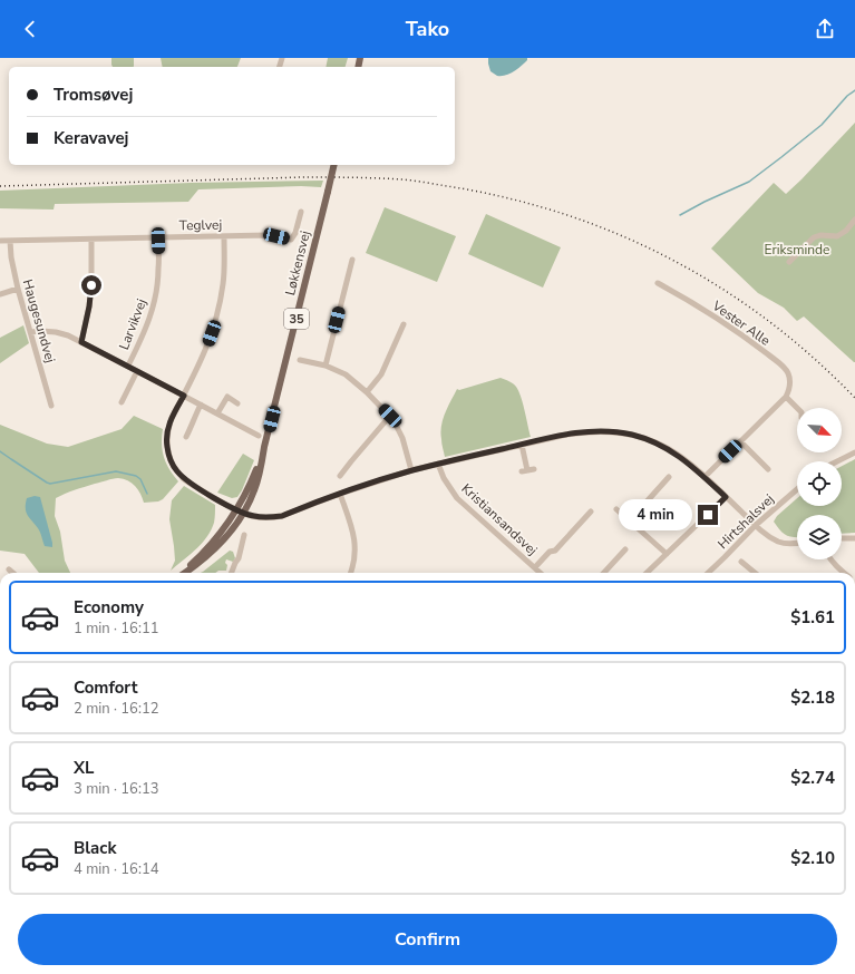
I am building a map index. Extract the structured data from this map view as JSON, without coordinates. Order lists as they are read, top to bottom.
{
  "streets": {
    "main road": ["Løkkensvej", "35"],
    "street": [
      "Teglvej",
      "Haugesundvej",
      "Vester Alle",
      "Larvikvej",
      "Kristiansandsvej",
      "Hirtshalsvej"
    ]
  },
  "crossings": [
    ["Teglvej", "Haugesundvej"],
    ["Teglvej", "Larvikvej"],
    ["Løkkensvej", "35"]
  ],
  "parks": ["Eriksminde"],
  "north": "bottom right",
  "page": {
    "header": "Tako",
    "banner": ["Tromsøvej", "Keravavej"],
    "bubble": "4 min",
    "list": [
      {
        "name": "Economy",
        "note": "1 min · 16:11",
        "value": "$1.61"
      },
      {
        "name": "Comfort",
        "note": "2 min · 16:12",
        "value": "$2.18"
      },
      {
        "name": "XL",
        "note": "3 min · 16:13",
        "value": "$2.74"
      },
      {
        "name": "Black",
        "note": "4 min · 16:14",
        "value": "$2.10"
      }
    ],
    "buttons": "Confirm"
  }
}
